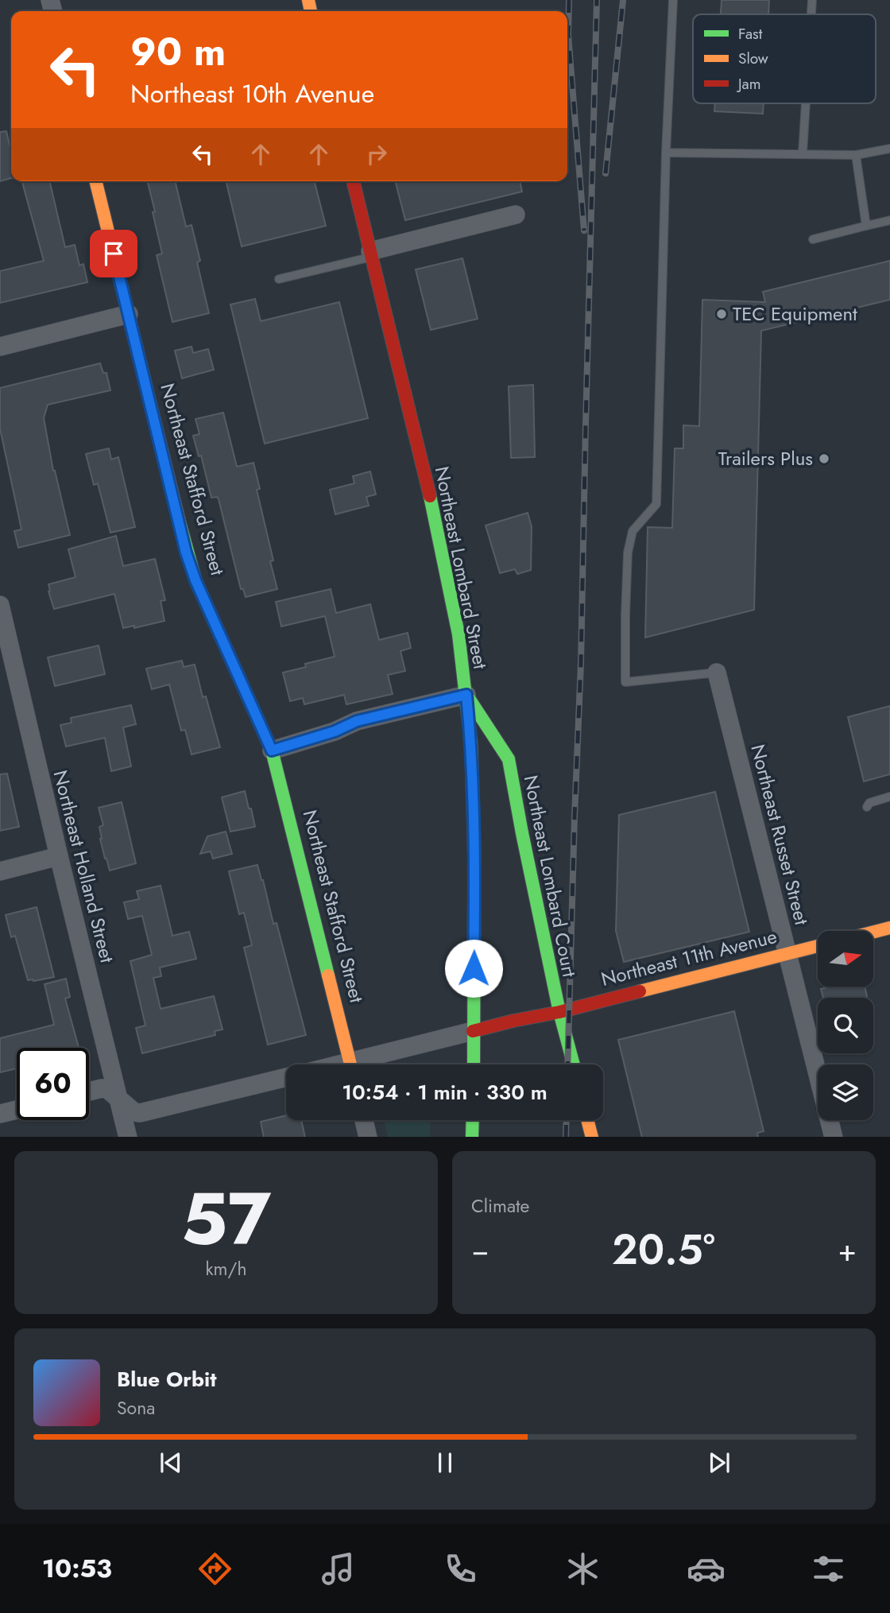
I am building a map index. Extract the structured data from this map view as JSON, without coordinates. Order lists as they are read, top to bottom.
{
  "streets": {
    "street": [
      "Northeast Stafford Street",
      "Northeast Lombard Street",
      "Northeast Russet Street",
      "Northeast Holland Street",
      "Northeast Lombard Court",
      "Northeast 11th Avenue"
    ]
  },
  "crossings": [
    ["Northeast Lombard Street", "Northeast Lombard Court"],
    ["Northeast Lombard Street", "Northeast 11th Avenue"],
    ["Northeast Russet Street", "Northeast 11th Avenue"],
    ["Northeast Lombard Court", "Northeast 11th Avenue"]
  ],
  "places": ["TEC Equipment", "Trailers Plus"],
  "legend": ["Fast", "Slow", "Jam"],
  "north": "right",
  "page": {
    "turn": ["90 m", "Northeast 10th Avenue"],
    "limit": "60",
    "trip": "10:54 · 1 min · 330 m",
    "tile": [
      ["57", "km/h"],
      "Climate"
    ],
    "heat": ["−", "20.5°", "+"],
    "song": ["Blue Orbit", "Sona"],
    "tabs": "10:53"
  }
}
